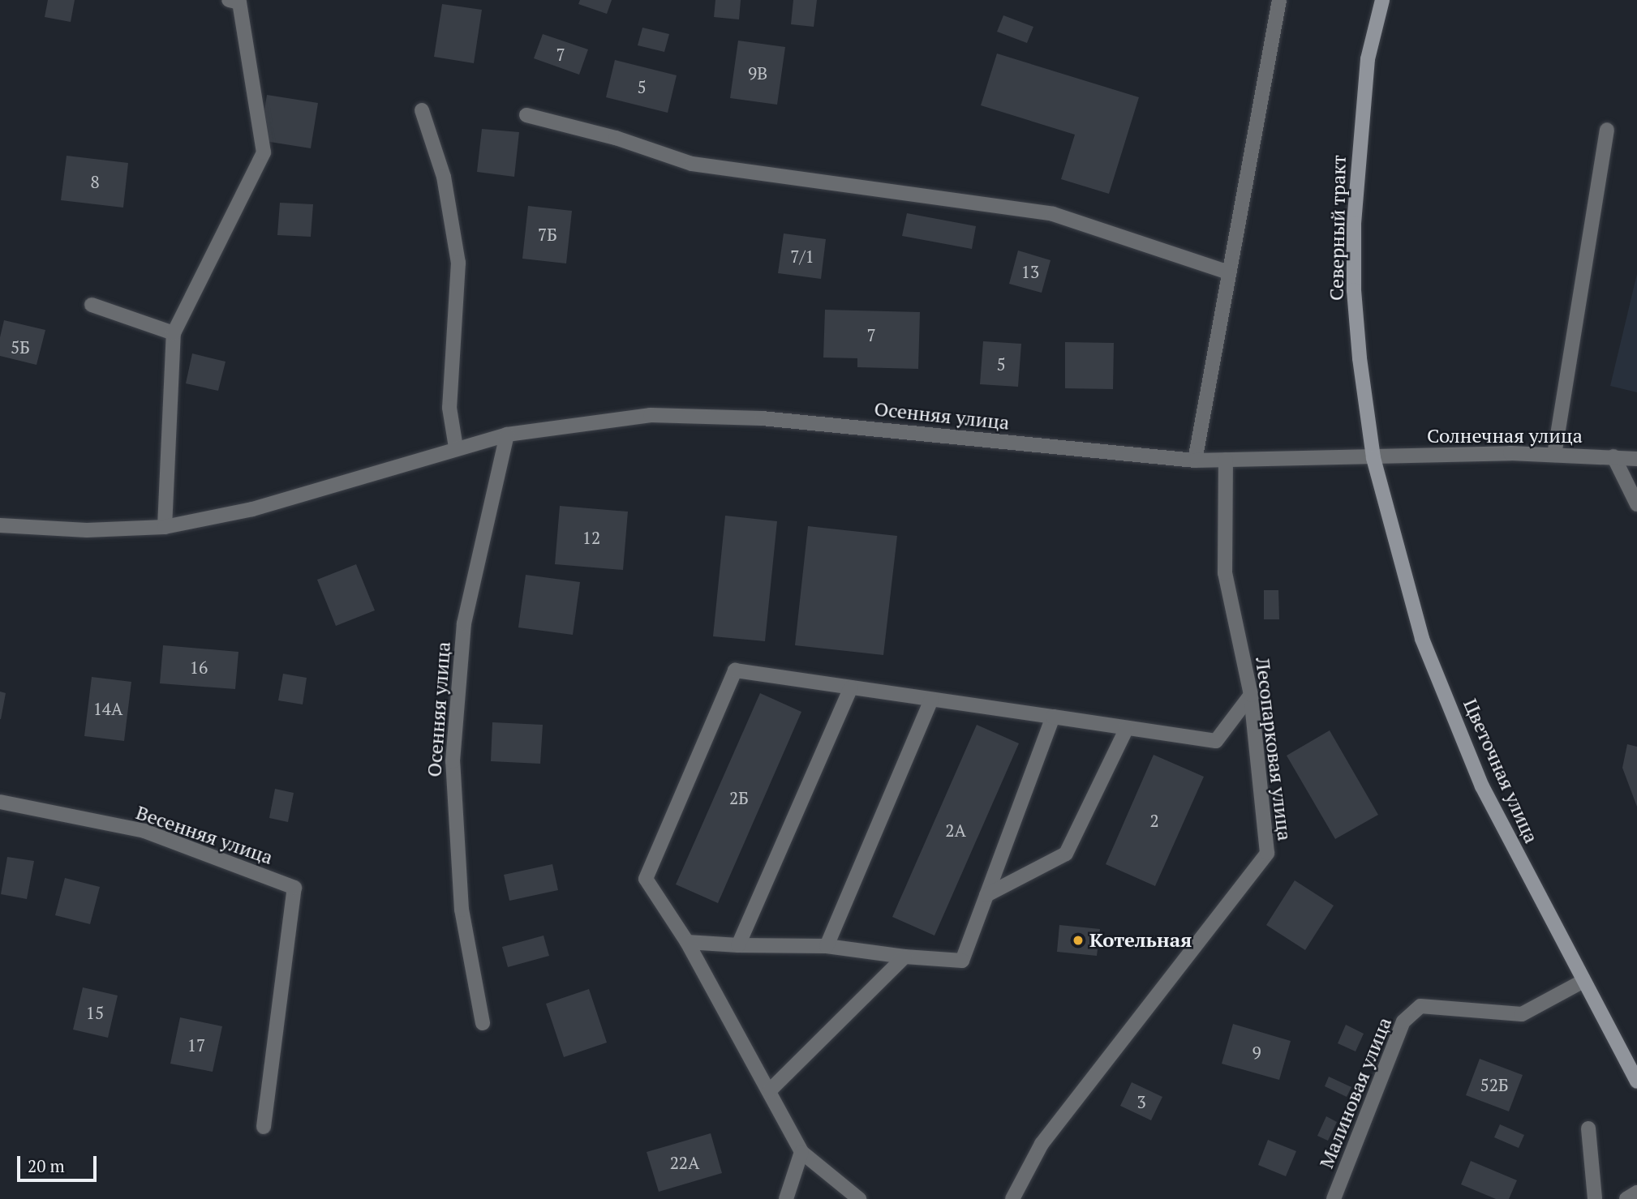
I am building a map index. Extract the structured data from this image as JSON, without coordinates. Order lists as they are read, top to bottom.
{
  "streets": {
    "main road": ["Северный тракт", "Цветочная улица"],
    "street": [
      "Осенняя улица",
      "Солнечная улица",
      "Лесопарковая улица",
      "Весенняя улица",
      "Малиновая улица"
    ]
  },
  "crossings": [
    ["Северный тракт", "Осенняя улица"],
    ["Северный тракт", "Солнечная улица"],
    ["Северный тракт", "Цветочная улица"],
    ["Осенняя улица", "Солнечная улица"],
    ["Осенняя улица", "Лесопарковая улица"],
    ["Осенняя улица", "Цветочная улица"],
    ["Солнечная улица", "Цветочная улица"],
    ["Цветочная улица", "Малиновая улица"]
  ],
  "places": ["Котельная"],
  "house_numbers": [
    "7",
    "9В",
    "5",
    "8",
    "7Б",
    "7/1",
    "13",
    "7",
    "5Б",
    "5",
    "12",
    "16",
    "14А",
    "2Б",
    "2",
    "2А",
    "15",
    "17",
    "9",
    "52Б",
    "3",
    "22А"
  ],
  "scale_bar": "20 m"
}
